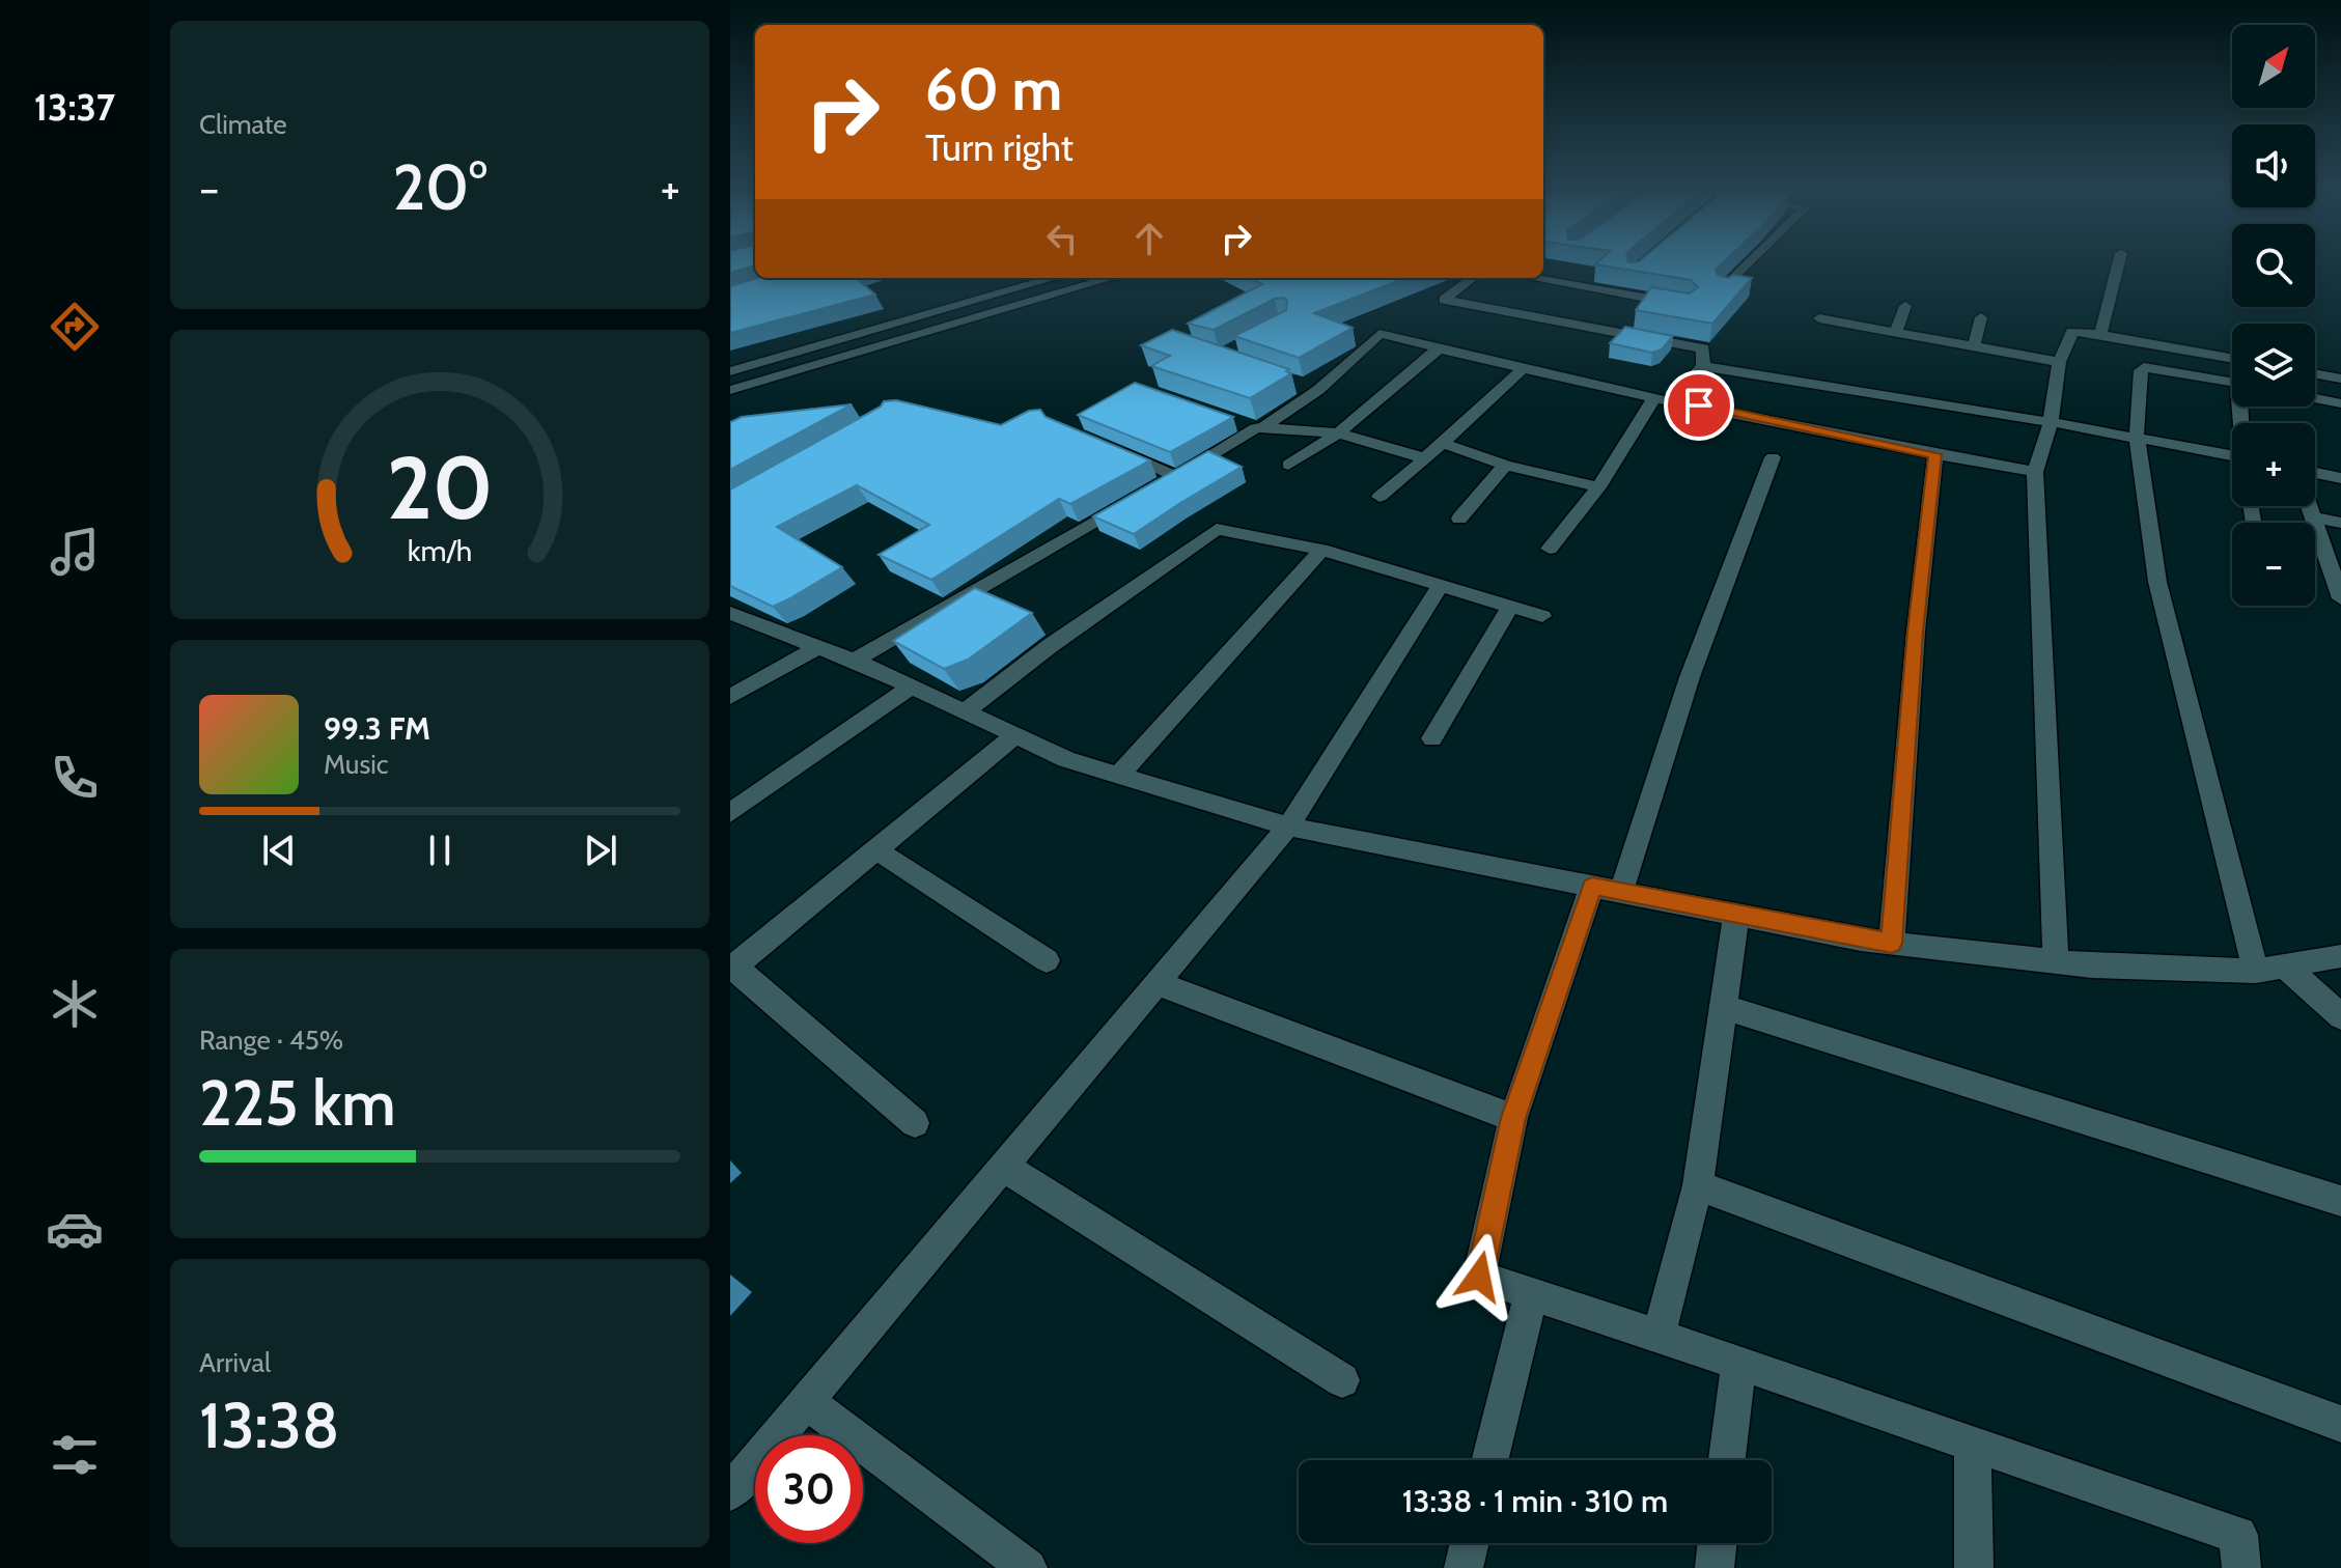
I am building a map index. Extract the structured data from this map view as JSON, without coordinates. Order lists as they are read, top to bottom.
{
  "north": "top right",
  "page": {
    "tabs": "13:37",
    "tile": [
      "Climate",
      ["Range · 45%", "225 km"],
      ["Arrival", "13:38"]
    ],
    "map_buttons": ["+", "−"],
    "turn": ["60 m", "Turn right"],
    "heat": ["−", "20°", "+"],
    "song": ["99.3 FM", "Music"],
    "limit": "30",
    "trip": "13:38 · 1 min · 310 m",
    "gauge": ["20", "km/h"]
  }
}
